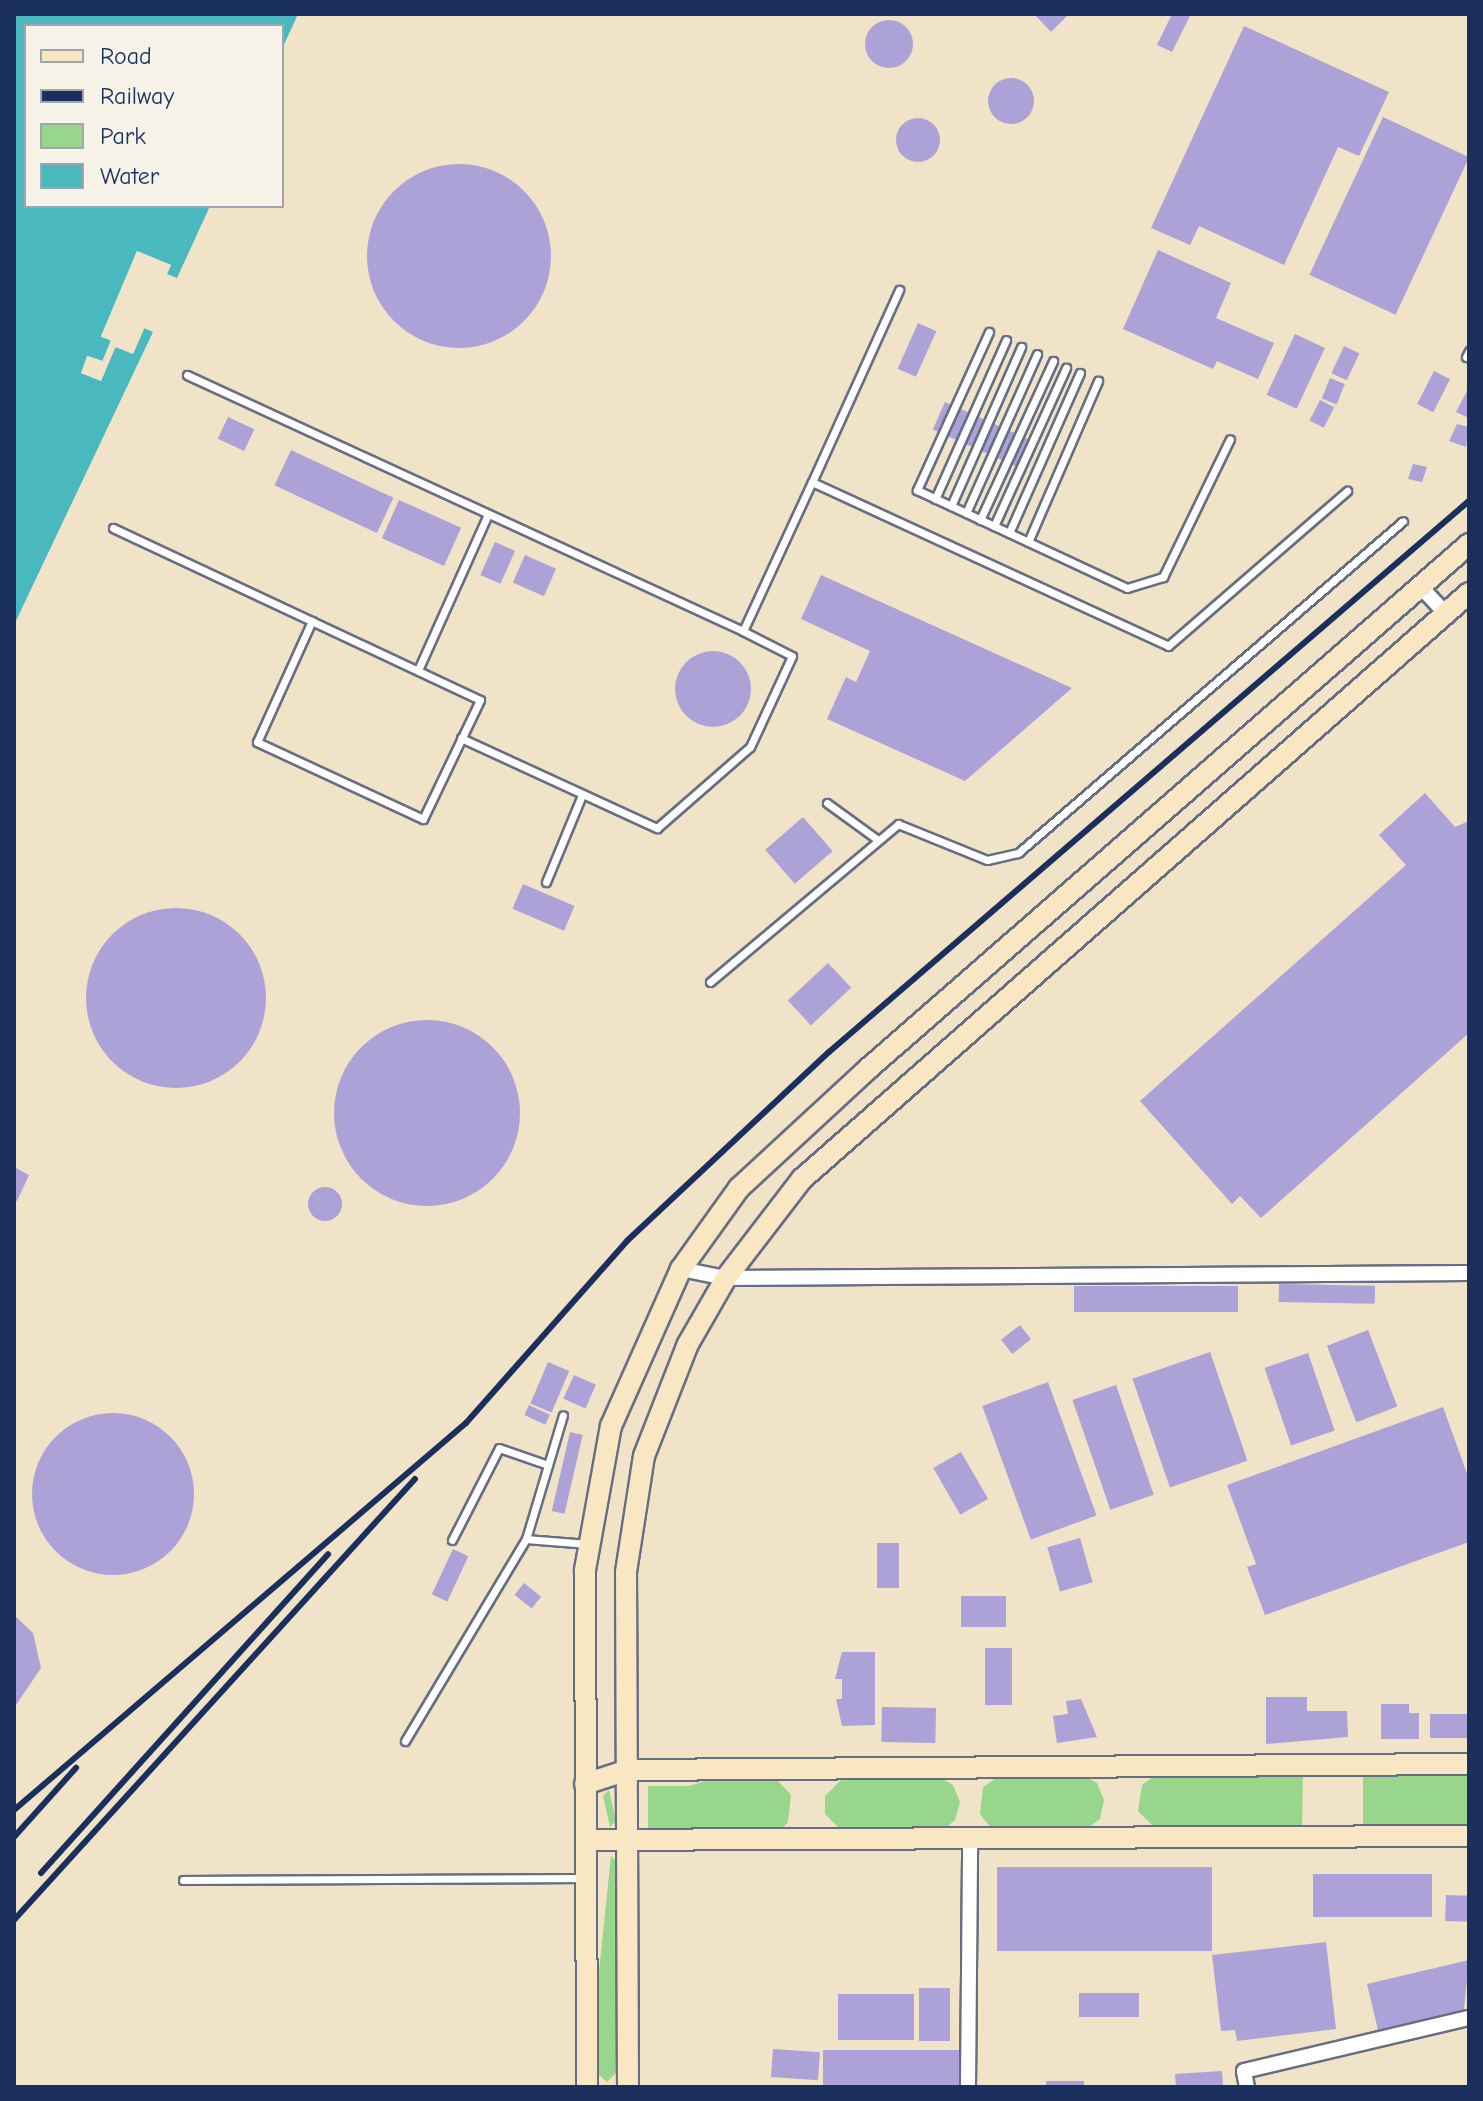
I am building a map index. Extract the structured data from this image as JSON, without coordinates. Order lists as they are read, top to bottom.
{
  "legend": [
    "Road",
    "Railway",
    "Park",
    "Water"
  ]
}
